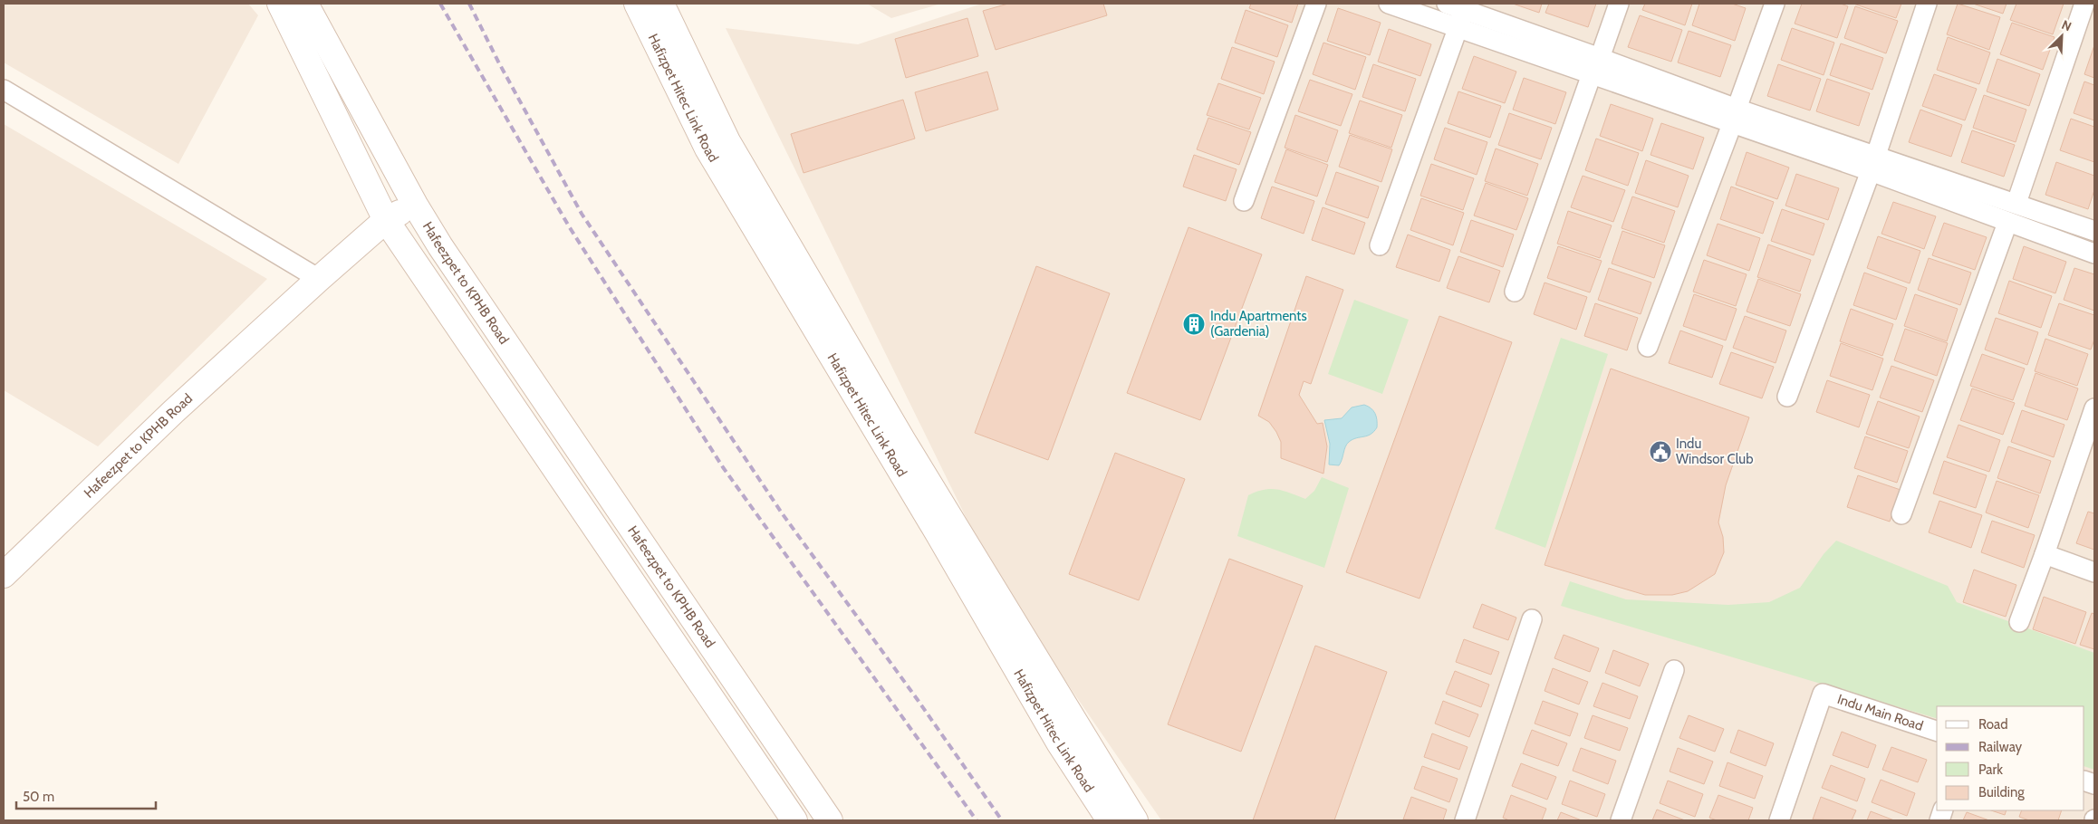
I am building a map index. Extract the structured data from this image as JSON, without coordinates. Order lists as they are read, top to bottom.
{
  "streets": {
    "main road": ["Hafizpet Hitec Link Road", "Hafeezpet to KPHB Road"],
    "street": ["Indu Main Road"]
  },
  "places": {
    "building": ["Indu Apartments (Gardenia)"],
    "public building": ["Indu Windsor Club"]
  },
  "legend": [
    "Road",
    "Railway",
    "Park",
    "Building"
  ],
  "scale_bar": "50 m",
  "north": "top right"
}
